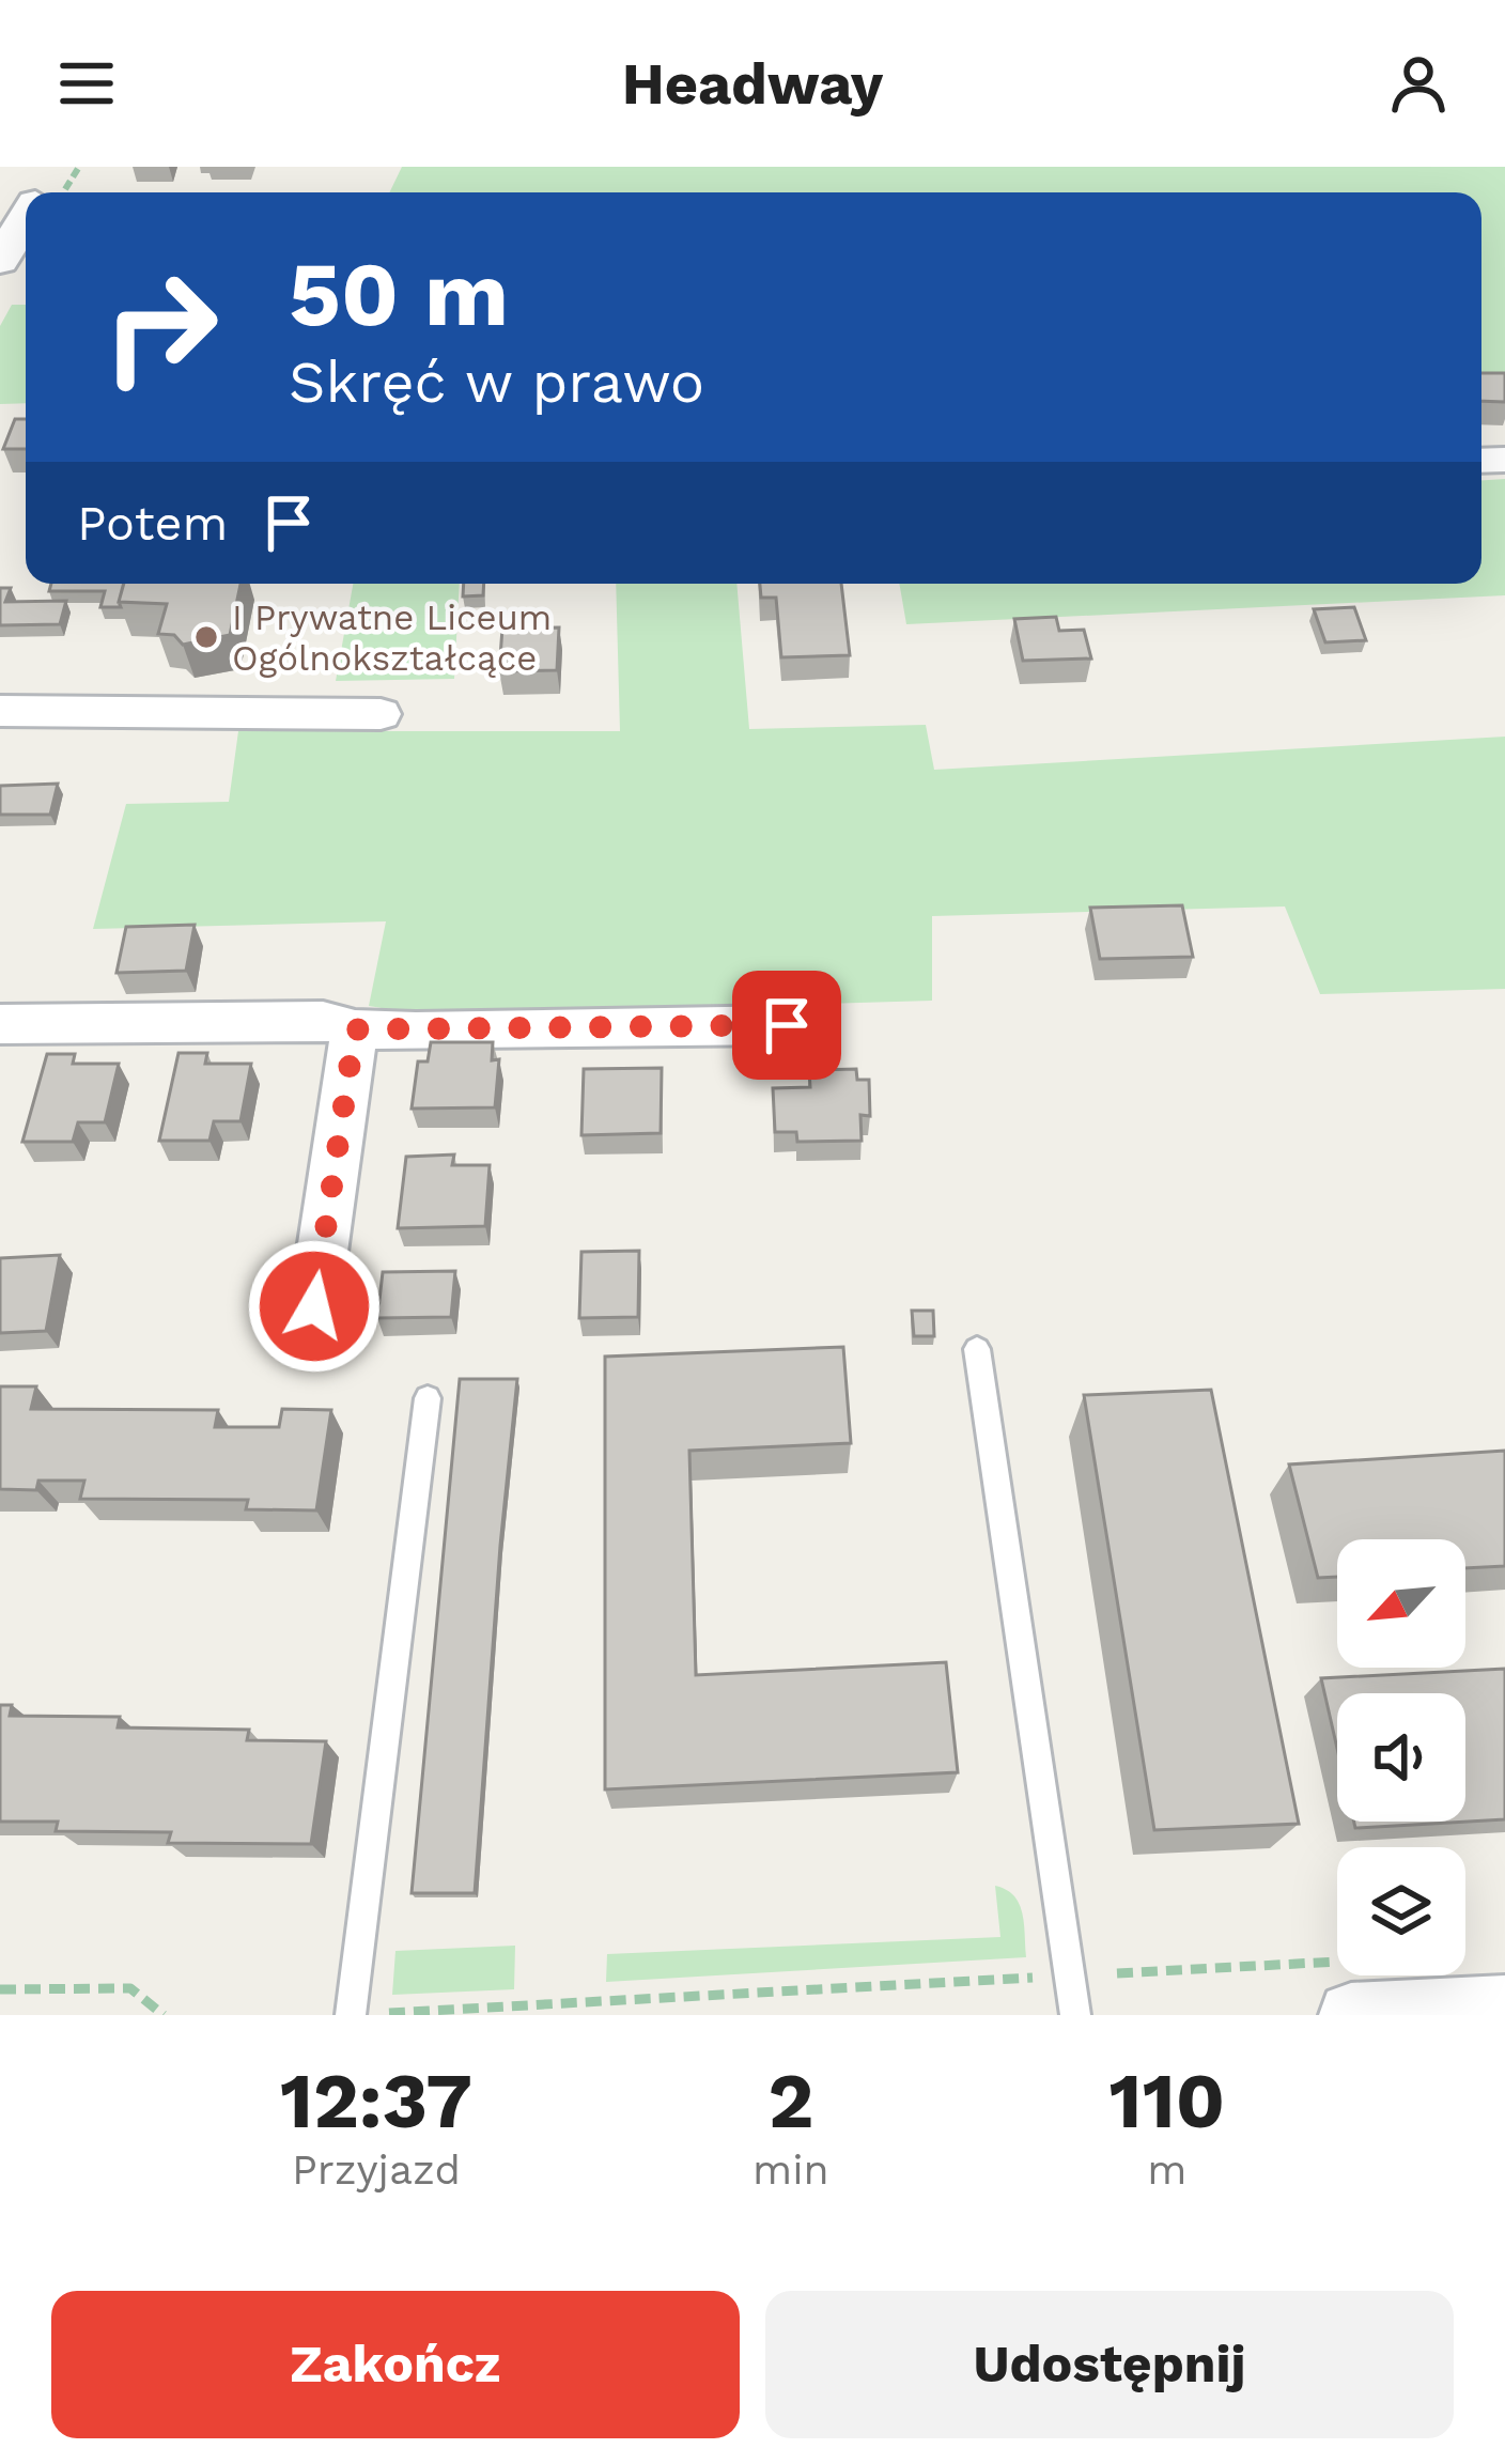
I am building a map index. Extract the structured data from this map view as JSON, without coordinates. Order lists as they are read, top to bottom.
{
  "places": ["I Prywatne Liceum Ogólnokształcące"],
  "north": "bottom left",
  "page": {
    "header": "Headway",
    "turn": ["50 m", "Skręć w prawo"],
    "then": "Potem",
    "eta": [
      "12:37",
      "Przyjazd",
      "2",
      "min",
      "110",
      "m"
    ],
    "buttons": ["Zakończ", "Udostępnij"]
  }
}
